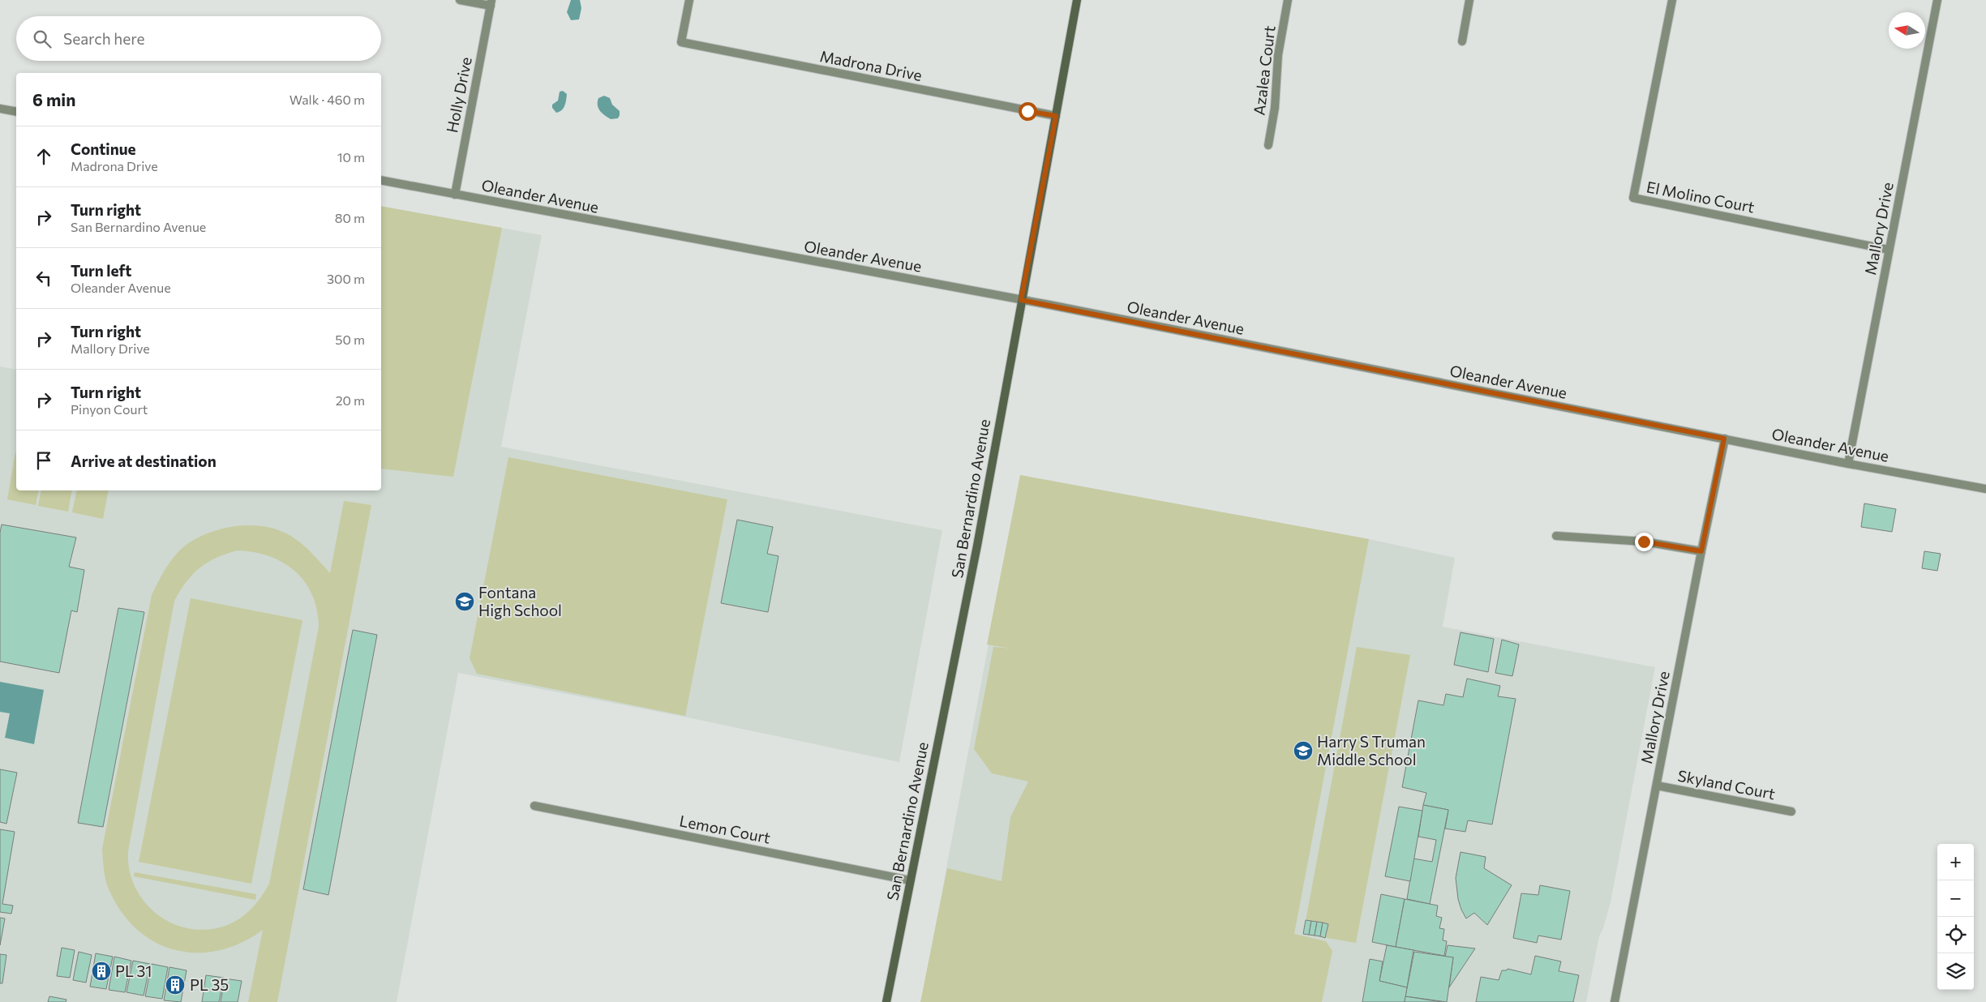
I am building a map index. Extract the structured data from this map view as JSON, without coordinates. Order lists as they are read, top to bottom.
{
  "streets": {
    "main road": ["San Bernardino Avenue"],
    "street": [
      "Madrona Drive",
      "Azalea Court",
      "Holly Drive",
      "Oleander Avenue",
      "El Molino Court",
      "Mallory Drive",
      "Skyland Court",
      "Lemon Court"
    ]
  },
  "crossings": [
    ["Madrona Drive", "San Bernardino Avenue"],
    ["Holly Drive", "Oleander Avenue"],
    ["Oleander Avenue", "Mallory Drive"],
    ["Oleander Avenue", "San Bernardino Avenue"],
    ["El Molino Court", "Mallory Drive"],
    ["Mallory Drive", "Skyland Court"],
    ["San Bernardino Avenue", "Lemon Court"]
  ],
  "places": {
    "school or university": ["Fontana High School", "Harry S Truman Middle School"],
    "building": ["PL 31", "PL 35"]
  },
  "north": "left",
  "page": {
    "search": "Search here",
    "heading": ["6 min", "Walk · 460 m"],
    "list": [
      ["Continue", "Madrona Drive", "10 m"],
      ["Turn right", "San Bernardino Avenue", "80 m"],
      ["Turn left", "Oleander Avenue", "300 m"],
      ["Turn right", "Mallory Drive", "50 m"],
      ["Turn right", "Pinyon Court", "20 m"],
      "Arrive at destination"
    ],
    "map_buttons": ["+", "−"]
  }
}
